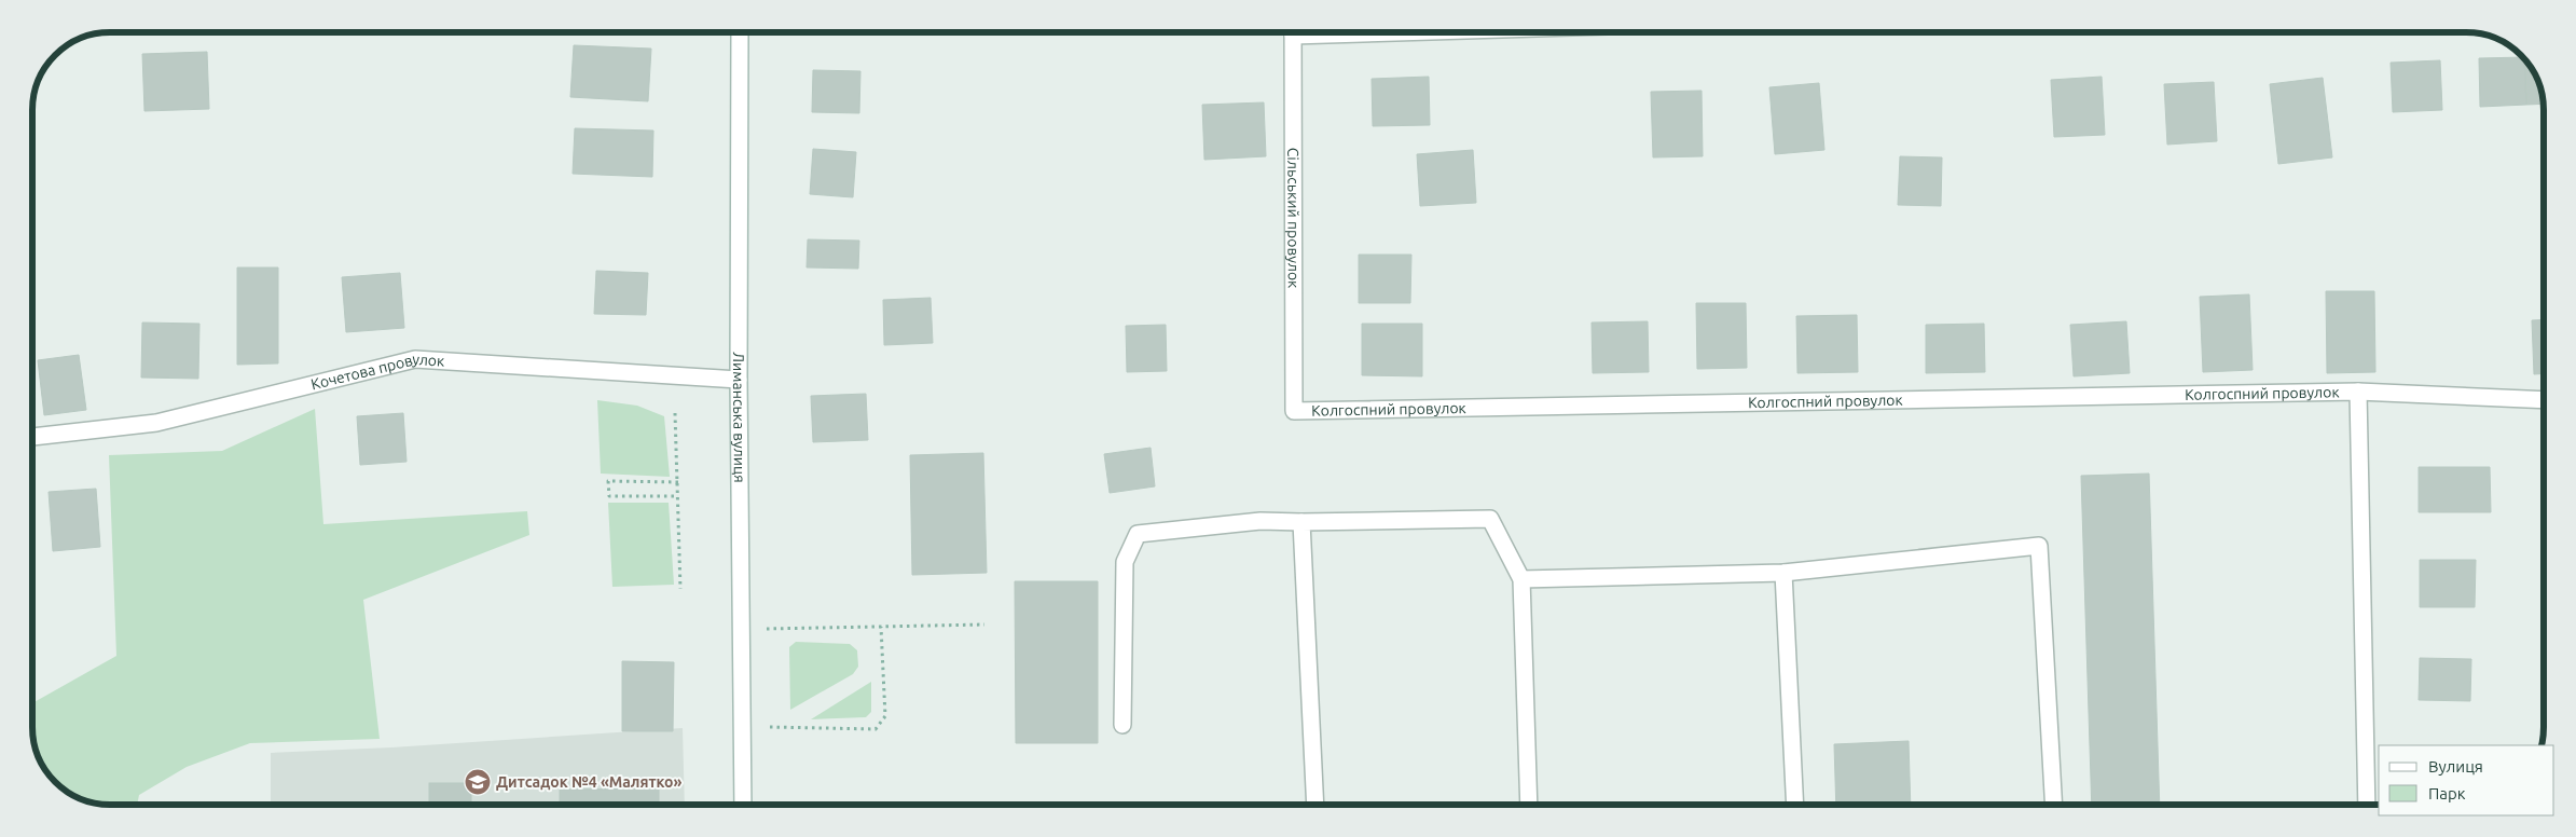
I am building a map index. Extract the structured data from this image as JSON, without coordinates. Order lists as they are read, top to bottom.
{
  "streets": {
    "street": [
      "Сільський провулок",
      "Кочетова провулок",
      "Колгоспний провулок",
      "Лиманська вулиця"
    ]
  },
  "crossings": [
    ["Сільський провулок", "Колгоспний провулок"],
    ["Кочетова провулок", "Лиманська вулиця"]
  ],
  "places": {
    "school or university": ["Дитсадок №4 «Малятко»"]
  },
  "legend": ["Вулиця", "Парк"]
}
